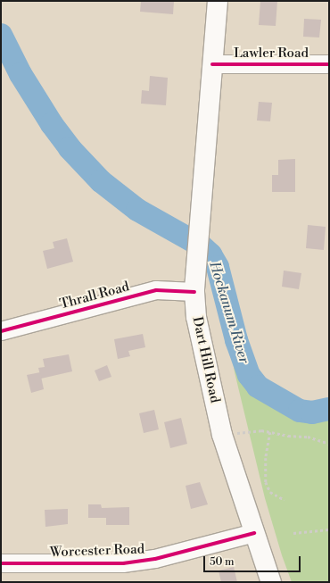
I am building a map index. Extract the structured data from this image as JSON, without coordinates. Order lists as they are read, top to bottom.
{
  "streets": {
    "main road": ["Dart Hill Road"],
    "street": ["Lawler Road", "Thrall Road", "Worcester Road"]
  },
  "crossings": [
    ["Lawler Road", "Dart Hill Road"],
    ["Thrall Road", "Dart Hill Road"],
    ["Dart Hill Road", "Worcester Road"]
  ],
  "water": ["Hockanum River"],
  "scale_bar": "50 m"
}
